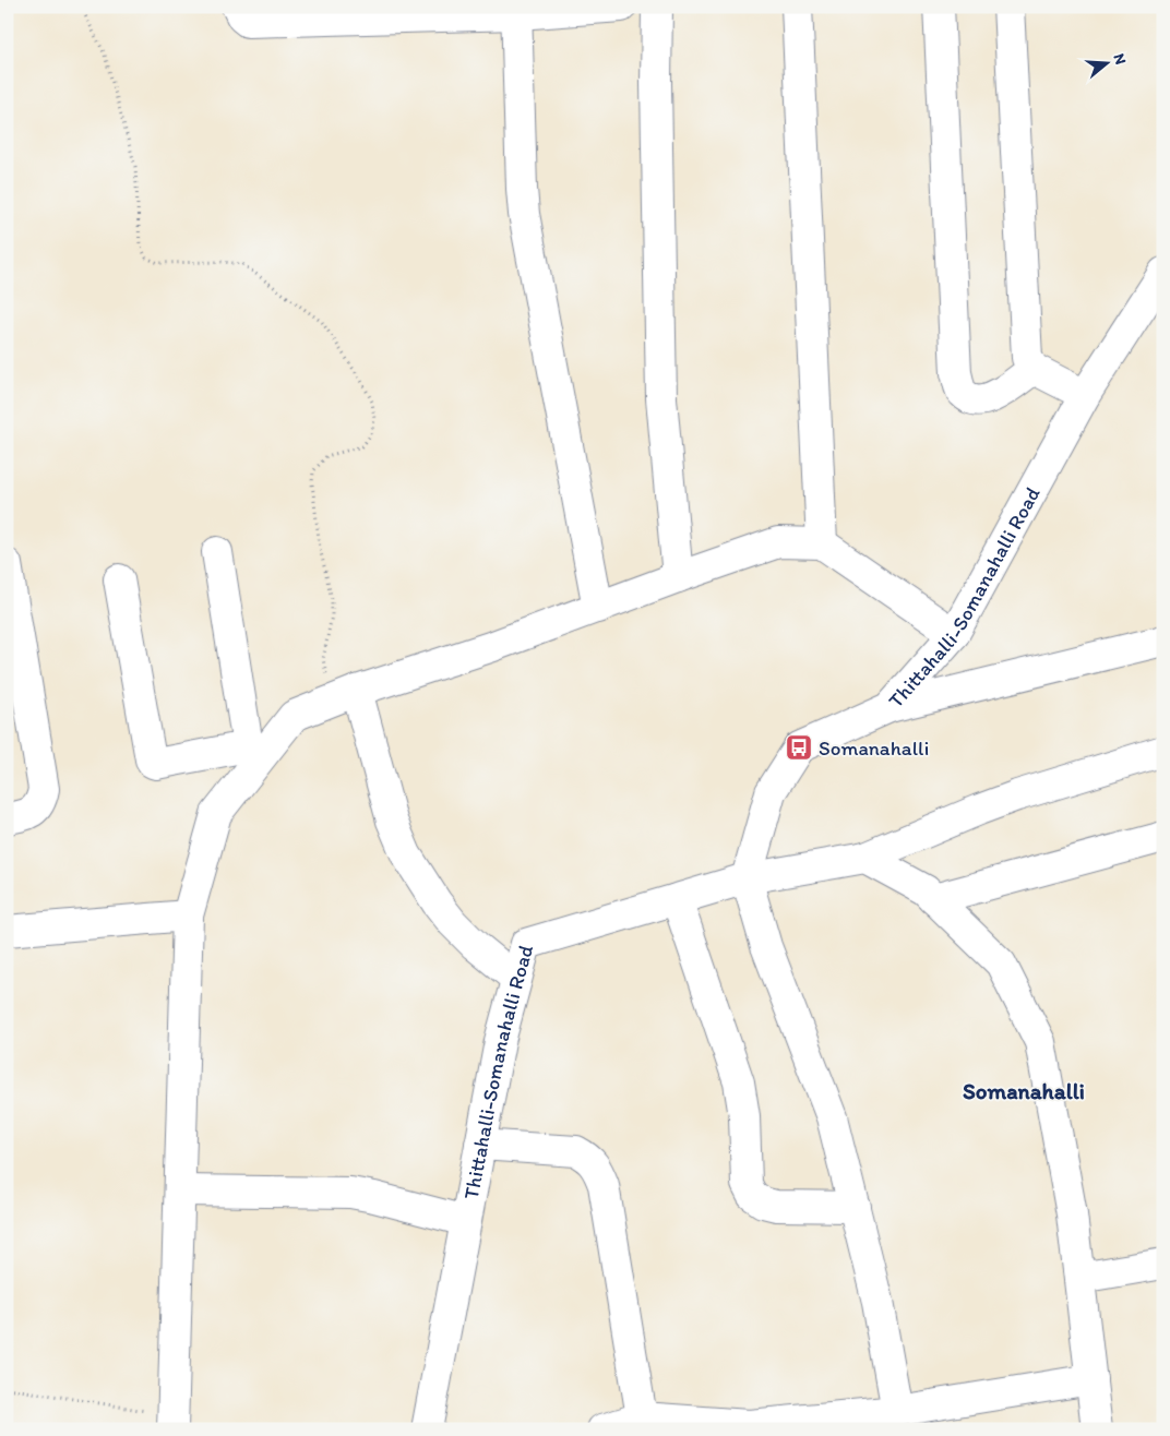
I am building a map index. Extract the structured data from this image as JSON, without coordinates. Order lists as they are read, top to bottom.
{
  "streets": {
    "street": ["Thittahalli-Somanahalli Road"]
  },
  "districts": ["Somanahalli"],
  "places": {
    "bus stop": ["Somanahalli"]
  },
  "north": "right"
}
